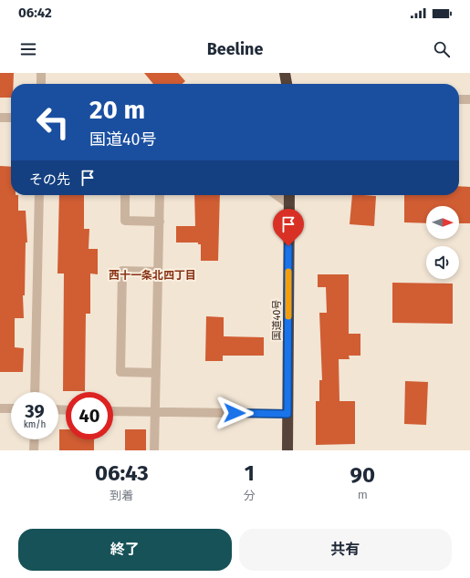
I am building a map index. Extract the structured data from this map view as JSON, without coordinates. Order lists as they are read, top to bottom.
{
  "streets": {
    "highway": ["国道40号"]
  },
  "districts": ["西十一条北四丁目"],
  "north": "right",
  "page": {
    "status": "06:42",
    "header": "Beeline",
    "turn": ["20 m", "国道40号"],
    "then": "その先",
    "speed": "39 km/h",
    "limit": "40",
    "eta": [
      "06:43",
      "到着",
      "1",
      "分",
      "90",
      "m"
    ],
    "buttons": ["終了", "共有"]
  }
}
